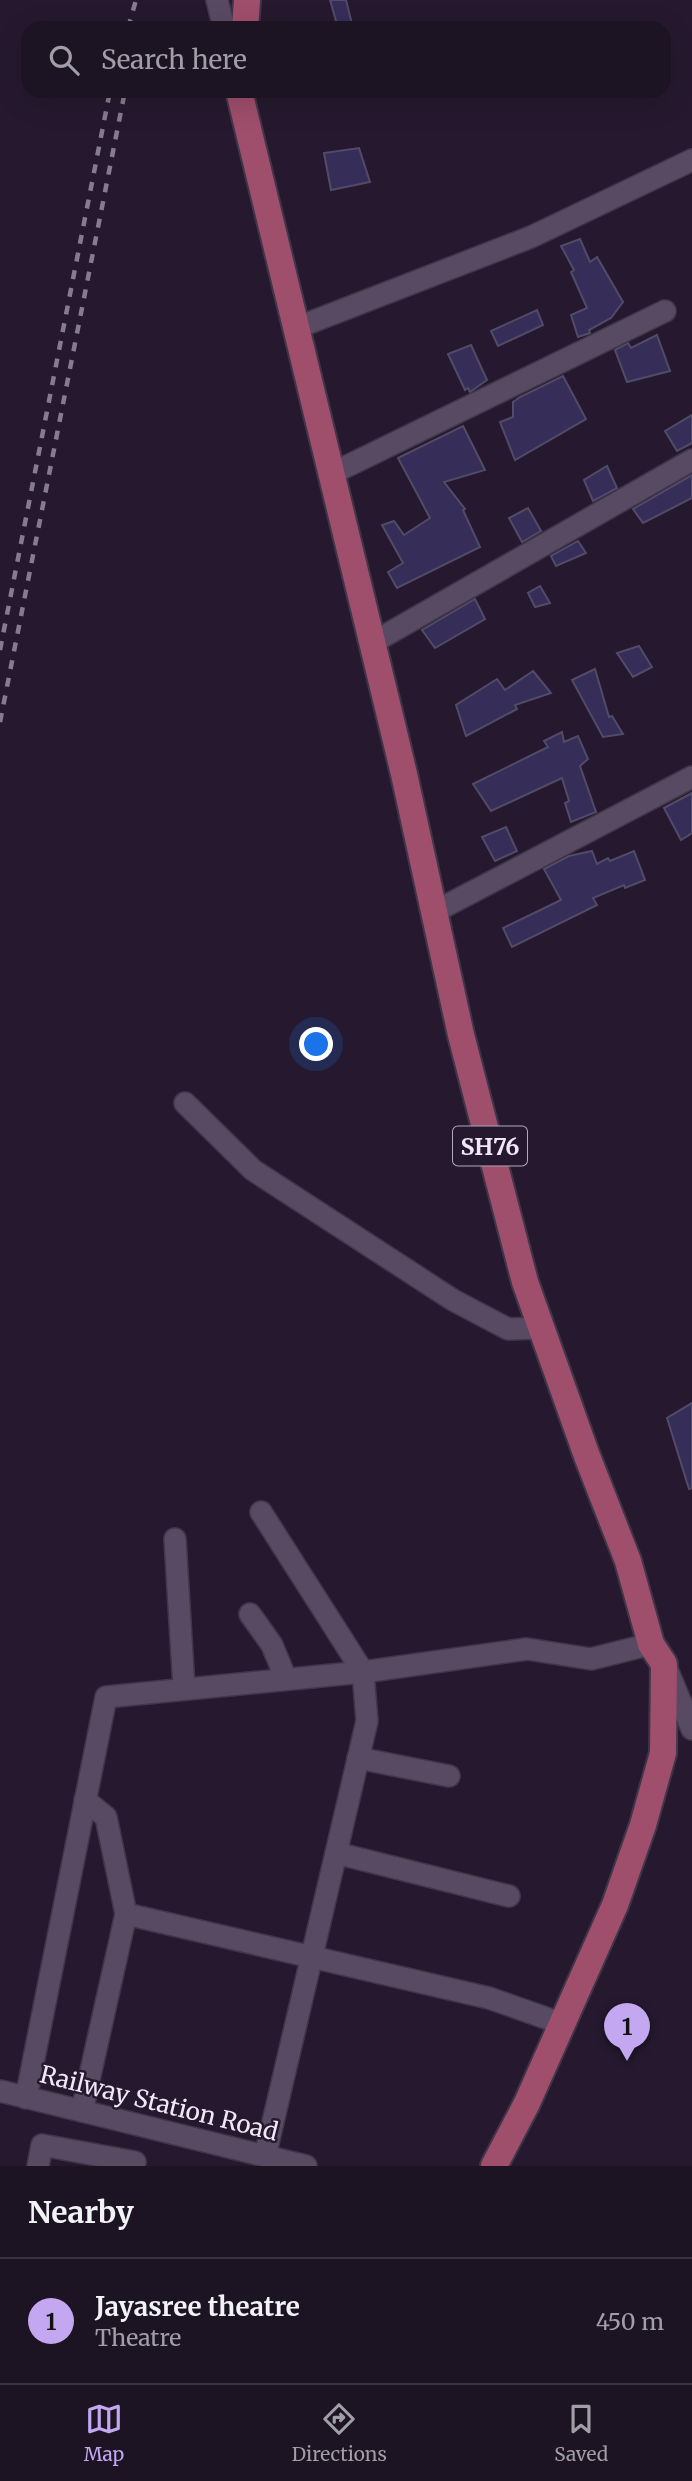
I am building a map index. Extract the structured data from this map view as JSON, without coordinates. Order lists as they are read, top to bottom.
{
  "streets": {
    "main road": ["SH76"],
    "street": ["Railway Station Road"]
  },
  "page": {
    "search": "Search here",
    "pins": "1",
    "heading": "Nearby",
    "list": [
      {
        "mark": "1",
        "name": "Jayasree theatre",
        "note": "Theatre",
        "value": "450 m"
      }
    ],
    "nav": ["Map", "Directions", "Saved"]
  }
}
